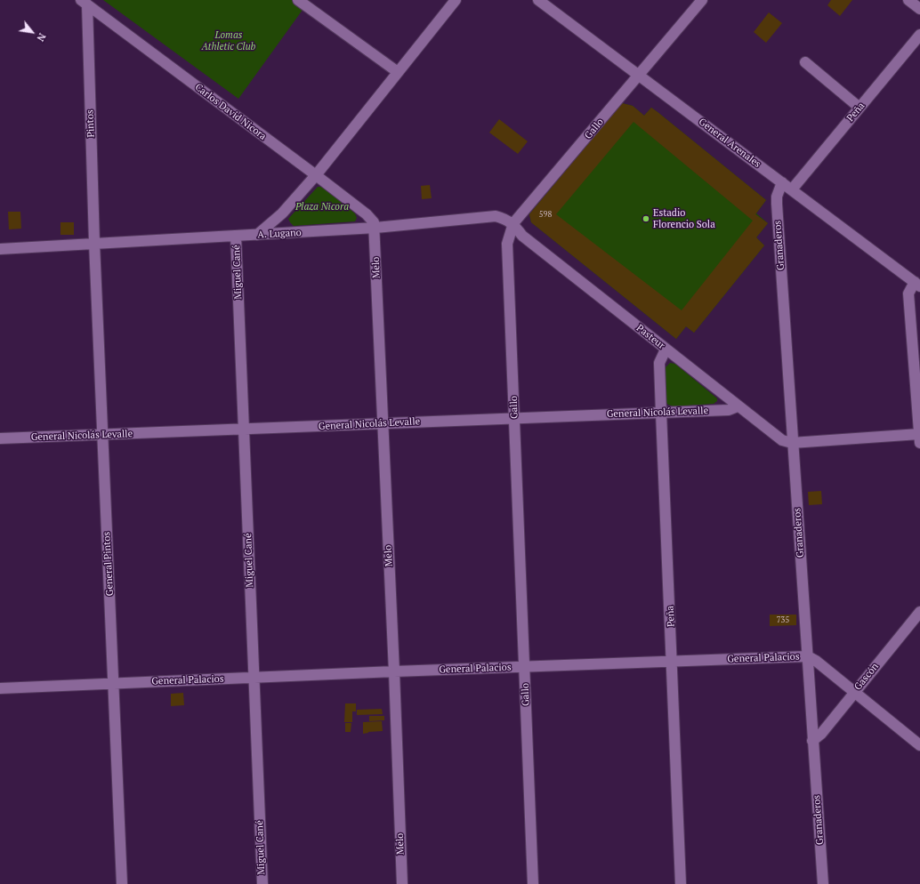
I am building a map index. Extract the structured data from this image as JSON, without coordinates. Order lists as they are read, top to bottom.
{
  "streets": {
    "street": [
      "Carlos David Nicora",
      "Peña",
      "Pintos",
      "Gallo",
      "General Arenales",
      "A. Lugano",
      "Granaderos",
      "Melo",
      "Miguel Cané",
      "Pasteur",
      "General Nicolás Levalle",
      "General Pintos",
      "General Palacios",
      "Gascón"
    ]
  },
  "crossings": [
    ["Carlos David Nicora", "Pintos"],
    ["Carlos David Nicora", "A. Lugano"],
    ["Carlos David Nicora", "Melo"],
    ["Peña", "General Arenales"],
    ["Peña", "Pasteur"],
    ["Peña", "General Nicolás Levalle"],
    ["Peña", "General Palacios"],
    ["Pintos", "A. Lugano"],
    ["Pintos", "General Pintos"],
    ["Gallo", "General Arenales"],
    ["Gallo", "A. Lugano"],
    ["Gallo", "Pasteur"],
    ["Gallo", "General Nicolás Levalle"],
    ["Gallo", "General Palacios"],
    ["General Arenales", "Granaderos"],
    ["A. Lugano", "Melo"],
    ["A. Lugano", "Miguel Cané"],
    ["A. Lugano", "Pasteur"],
    ["A. Lugano", "General Pintos"],
    ["Granaderos", "Pasteur"],
    ["Granaderos", "General Palacios"],
    ["Granaderos", "Gascón"],
    ["Melo", "General Nicolás Levalle"],
    ["Melo", "General Palacios"],
    ["Miguel Cané", "General Nicolás Levalle"],
    ["Miguel Cané", "General Palacios"],
    ["Pasteur", "General Nicolás Levalle"],
    ["General Nicolás Levalle", "General Pintos"],
    ["General Pintos", "General Palacios"],
    ["General Palacios", "Gascón"]
  ],
  "parks": ["Lomas Athletic Club", "Plaza Nicora"],
  "places": ["Estadio Florencio Sola"],
  "house_numbers": ["598", "735"],
  "north": "bottom right"
}
